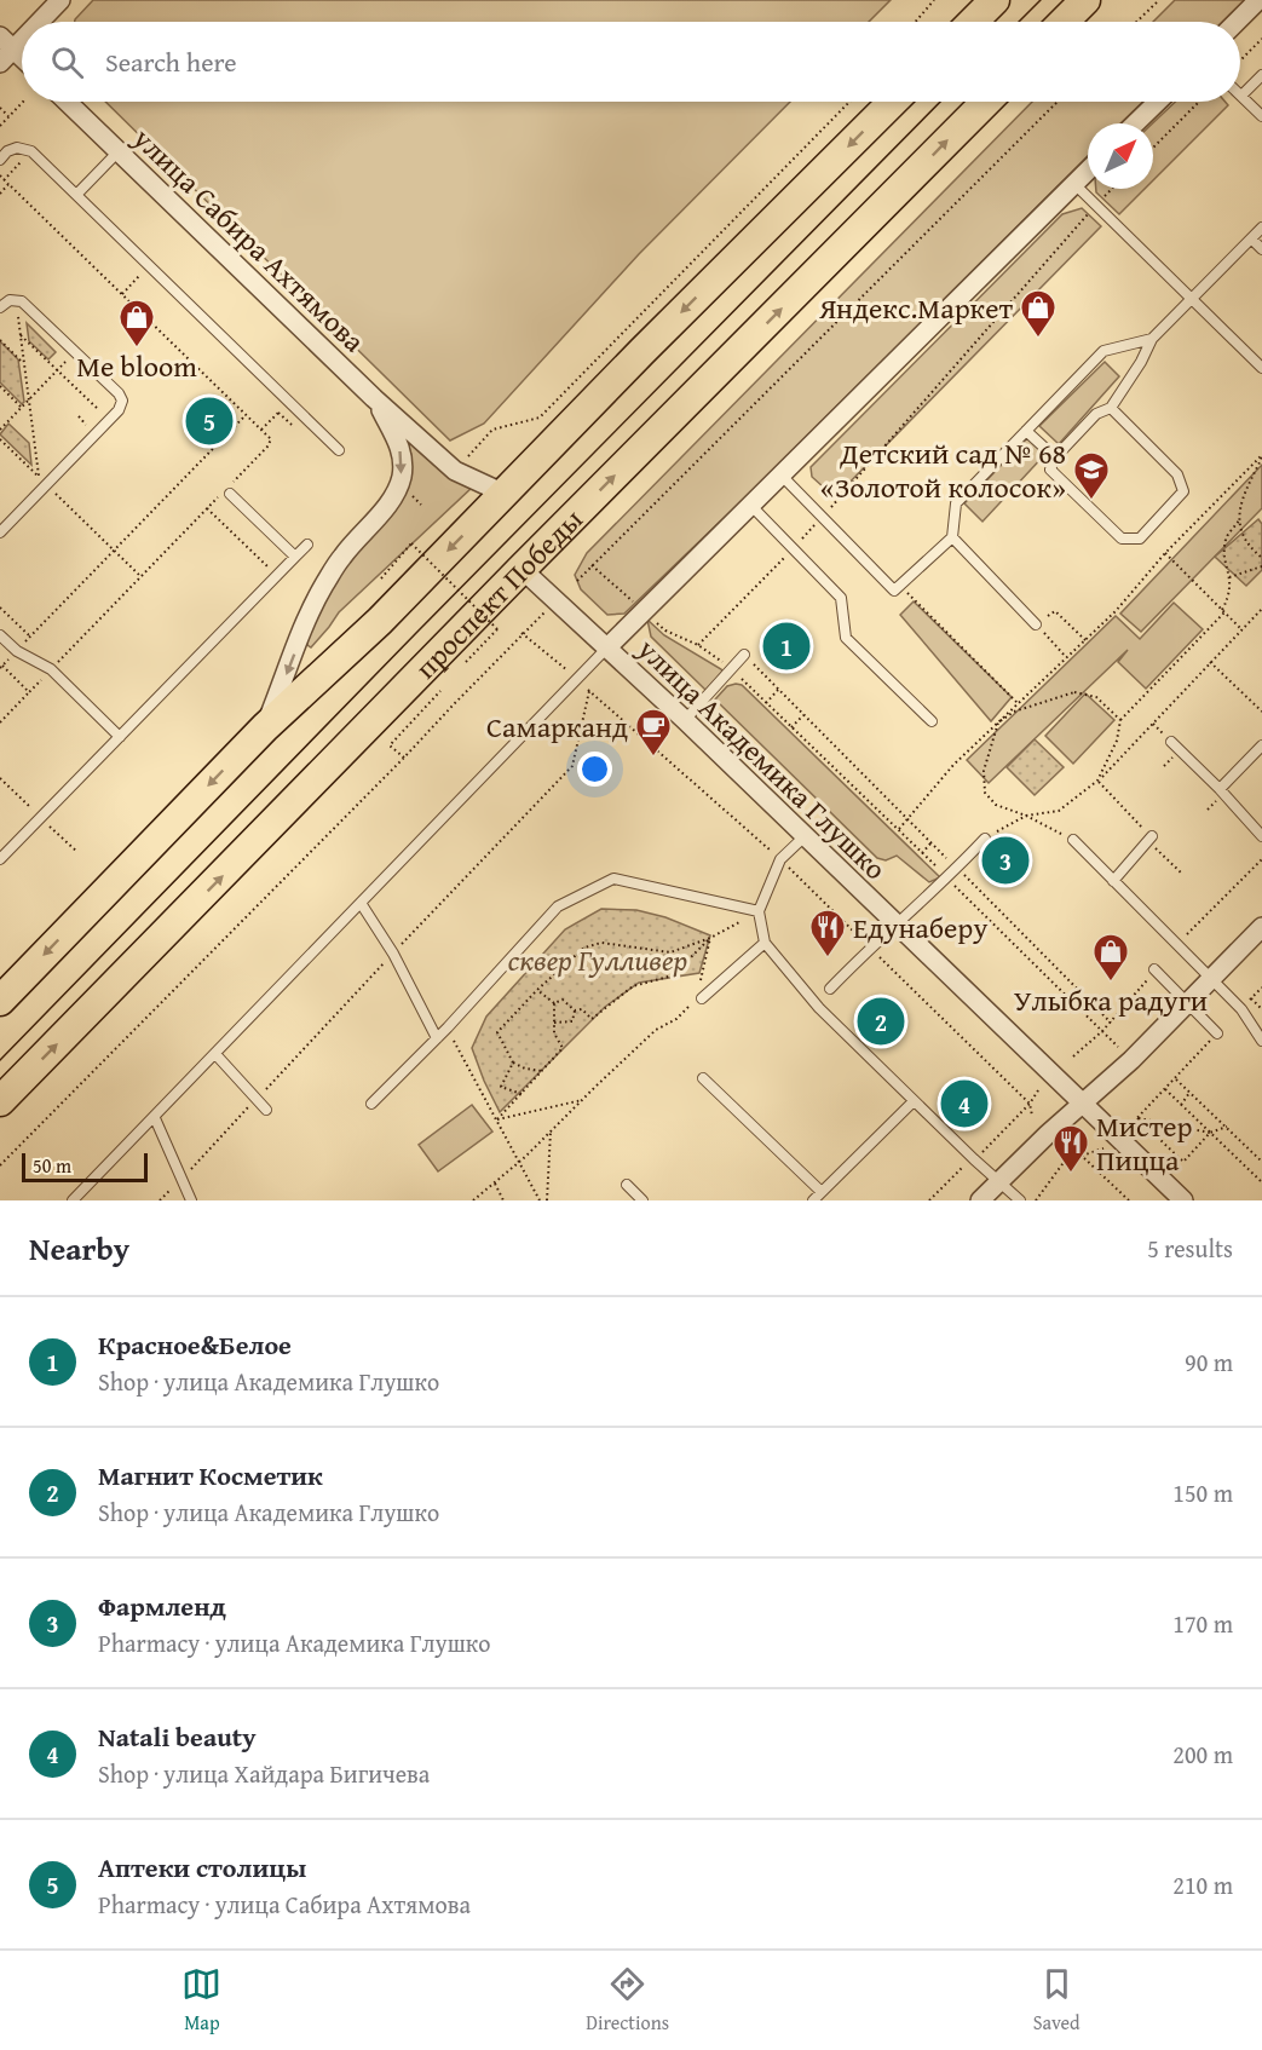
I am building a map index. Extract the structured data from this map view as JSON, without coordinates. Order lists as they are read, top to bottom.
{
  "streets": {
    "main road": ["проспект Победы"],
    "street": ["улица Сабира Ахтямова", "улица Академика Глушко"]
  },
  "crossings": [
    ["проспект Победы", "улица Академика Глушко"]
  ],
  "one_way": ["улица Сабира Ахтямова"],
  "parks": ["сквер Гулливер"],
  "places": {
    "shop": ["Яндекс.Маркет", "Me bloom", "Улыбка радуги"],
    "school or university": ["Детский сад № 68 «Золотой колосок»"],
    "cafe": ["Самарканд"],
    "restaurant": ["Едунаберу", "Мистер Пицца"]
  },
  "scale_bar": "50 m",
  "north": "top right",
  "page": {
    "search": "Search here",
    "pins": [
      "5",
      "1",
      "3",
      "2",
      "4"
    ],
    "scale": "50 m",
    "heading": ["Nearby", "5 results"],
    "list": [
      {
        "mark": "1",
        "name": "Красное&Белое",
        "note": "Shop · улица Академика Глушко",
        "value": "90 m"
      },
      {
        "mark": "2",
        "name": "Магнит Косметик",
        "note": "Shop · улица Академика Глушко",
        "value": "150 m"
      },
      {
        "mark": "3",
        "name": "Фармленд",
        "note": "Pharmacy · улица Академика Глушко",
        "value": "170 m"
      },
      {
        "mark": "4",
        "name": "Natali beauty",
        "note": "Shop · улица Хайдара Бигичева",
        "value": "200 m"
      },
      {
        "mark": "5",
        "name": "Аптеки столицы",
        "note": "Pharmacy · улица Сабира Ахтямова",
        "value": "210 m"
      }
    ],
    "nav": ["Map", "Directions", "Saved"]
  }
}
